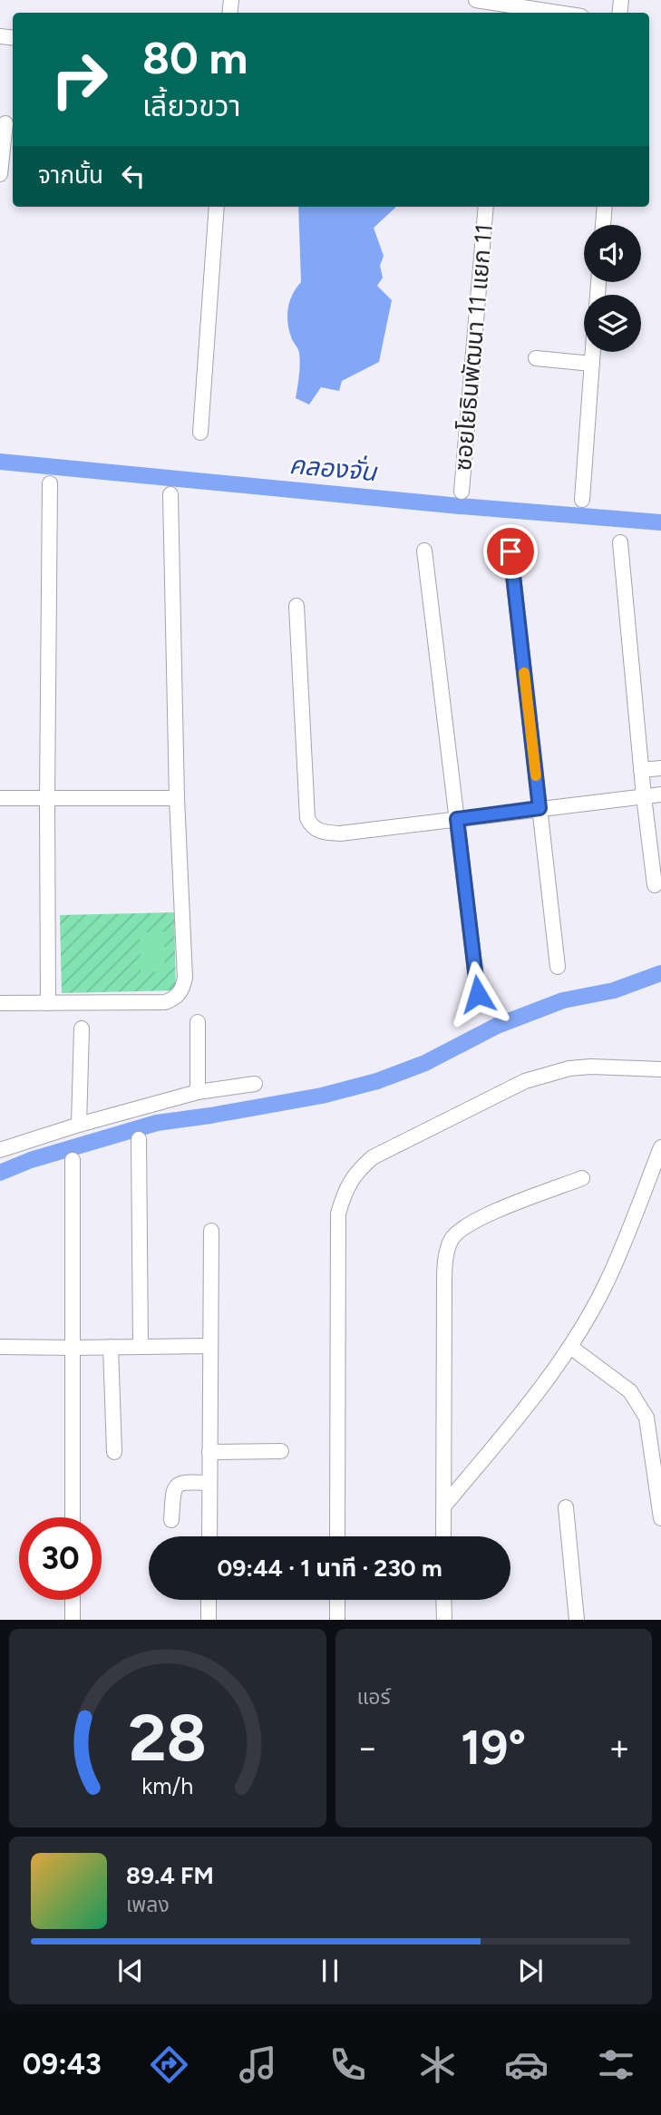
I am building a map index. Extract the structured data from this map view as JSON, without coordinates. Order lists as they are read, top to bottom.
{
  "streets": {
    "street": ["ซอยโยธินพัฒนา 11 แยก 11"]
  },
  "water": ["คลองจั่น"],
  "page": {
    "turn": ["80 m", "เลี้ยวขวา"],
    "then": "จากนั้น",
    "limit": "30",
    "trip": "09:44 · 1 นาที · 230 m",
    "tile": "แอร์",
    "heat": ["−", "19°", "+"],
    "song": ["89.4 FM", "เพลง"],
    "tabs": "09:43",
    "gauge": ["28", "km/h"]
  }
}
